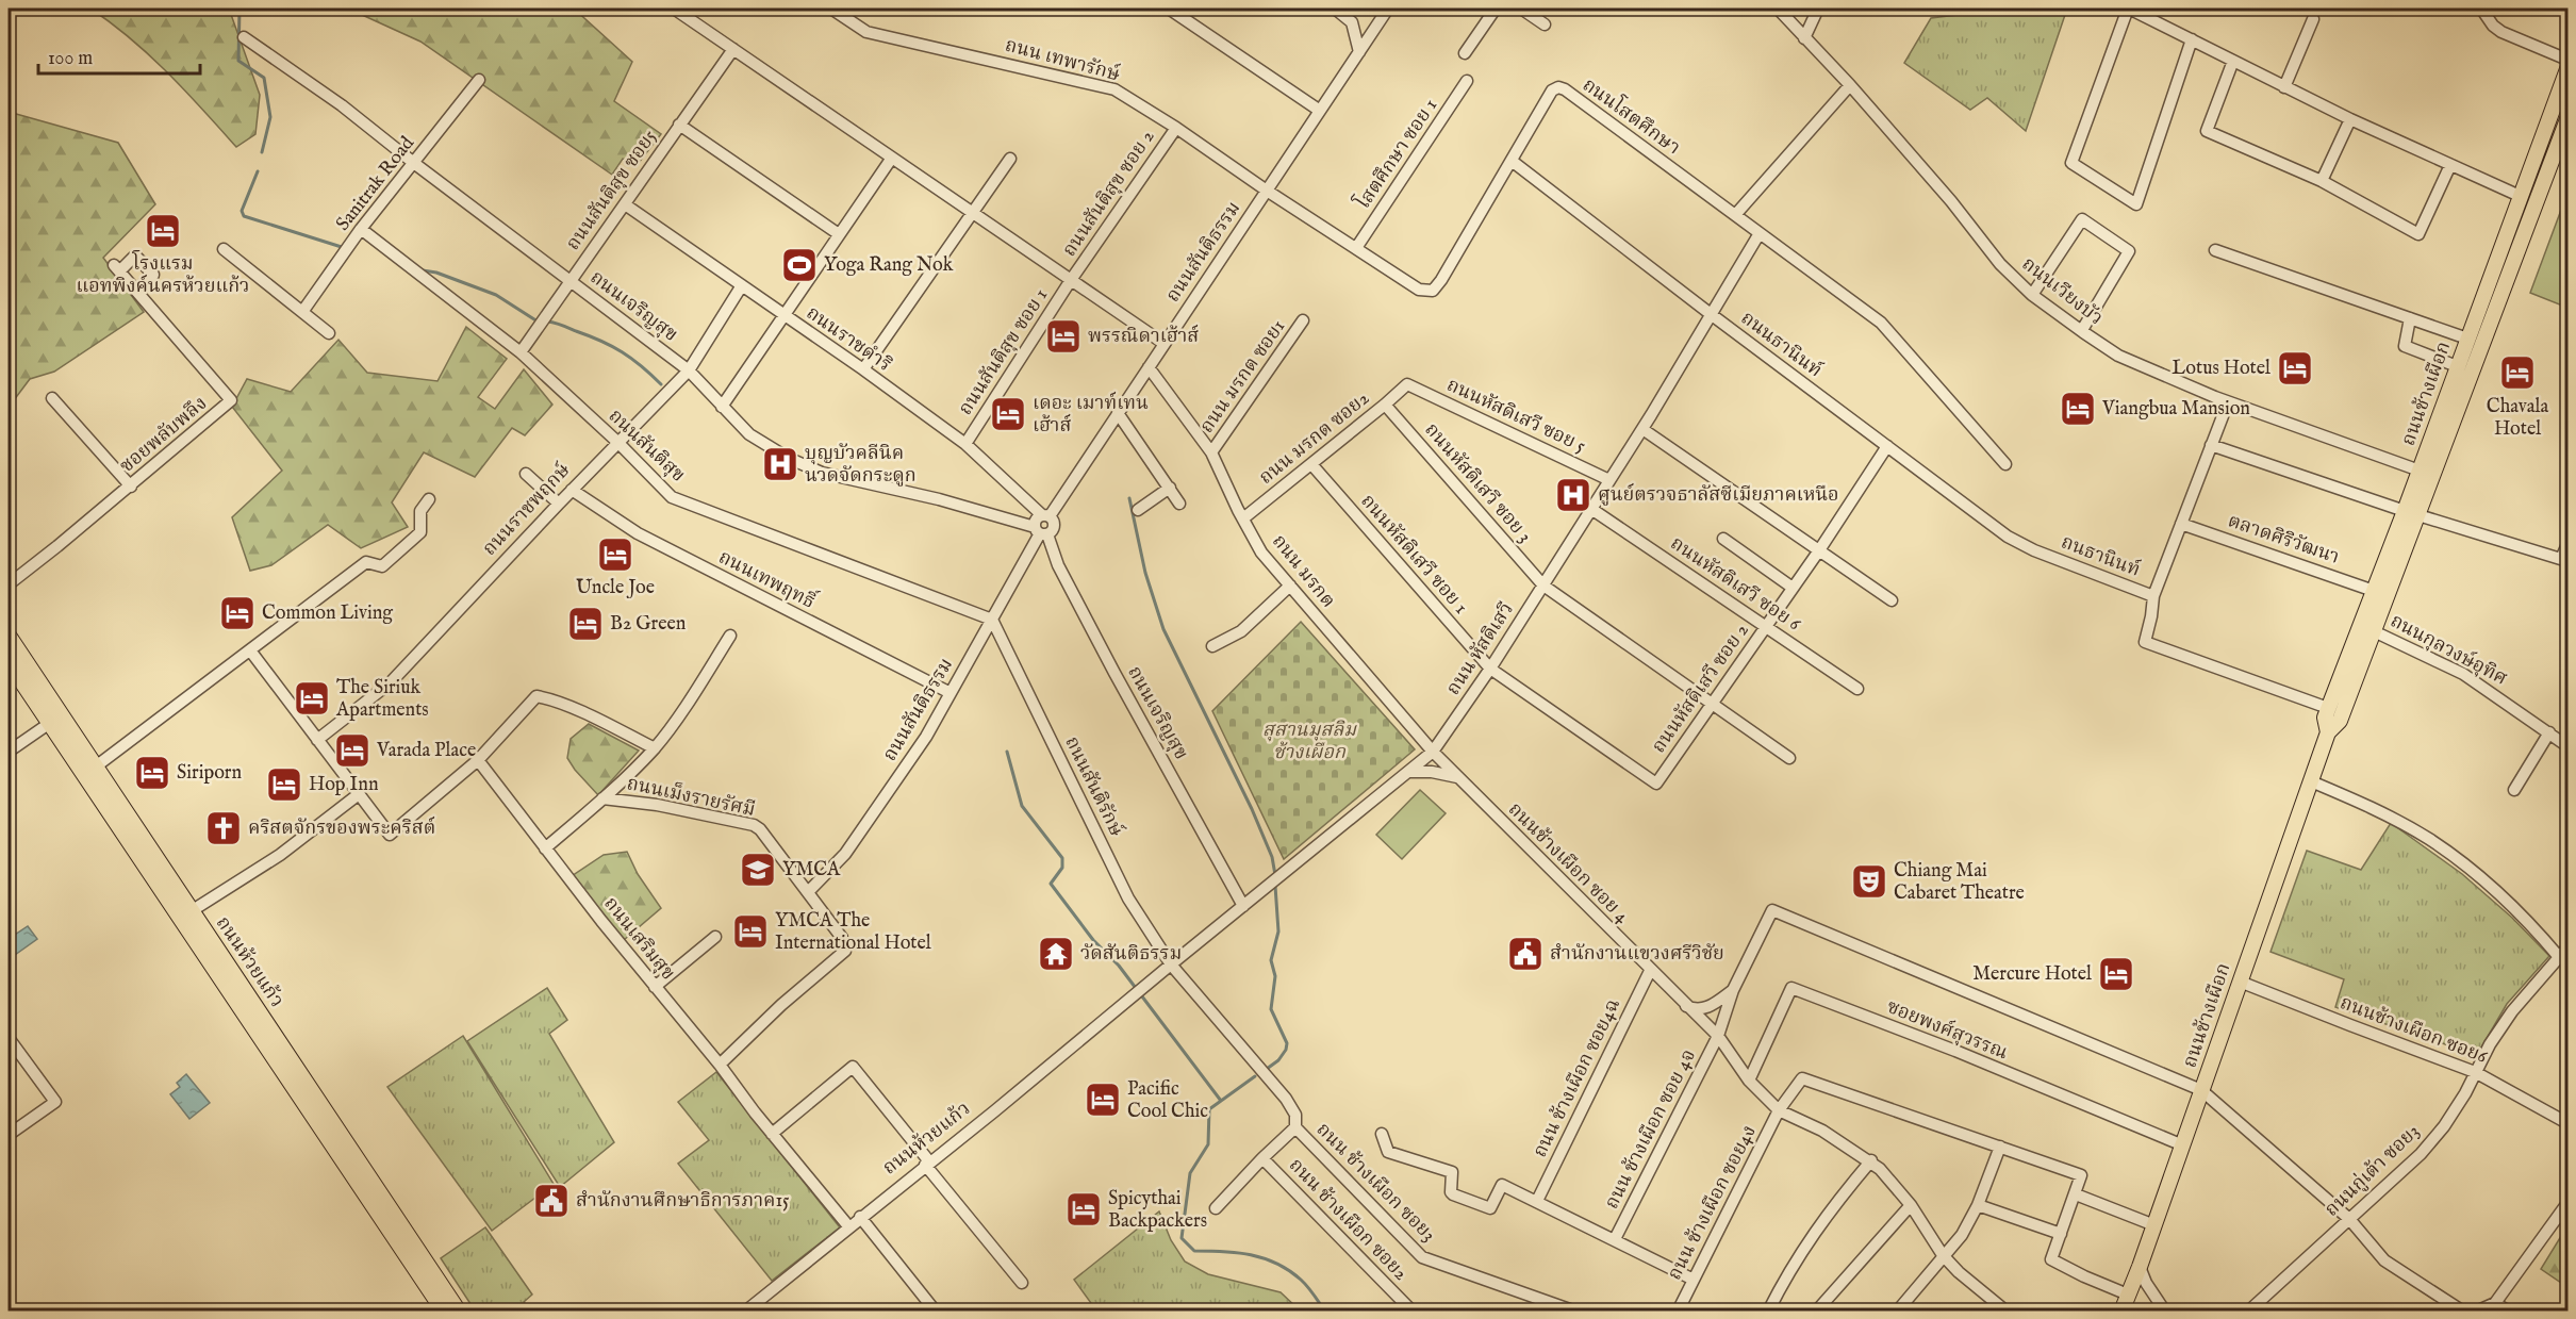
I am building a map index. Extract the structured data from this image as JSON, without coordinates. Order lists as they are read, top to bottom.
{
  "streets": {
    "main road": ["ถนนช้างเผือก", "ถนนห้วยแก้ว"],
    "street": [
      "ถนน เทพารักษ์",
      "ถนนโสตศึกษา",
      "โสตศึกษา ซอย 1",
      "Sanitrak Road",
      "ถนนสันติสุข ซอย5",
      "ถนนสันติสุข ซอย 2",
      "ถนนสันติธรรม",
      "ถนนเวียงบัว",
      "ถนนเจริญสุข",
      "ถนนราชดำริ",
      "ถนนธานินท์",
      "ถนนสันติสุข ซอย 1",
      "ถนน มรกต ซอย1",
      "ถนนหัสดิเสวี ซอย 5",
      "ซอยพลับพลึง",
      "ถนน มรกต ซอย2",
      "ถนนสันติสุข",
      "ถนนหัสดิเสวี ซอย 3",
      "ถนนราชพฤกษ์",
      "ตลาดศิริวัฒนา",
      "ถนนหัสดิเสวี ซอย 1",
      "ถนธานินท์",
      "ถนน มรกต",
      "ถนนเทพฤทธิ์",
      "ถนนหัสดิเสวี ซอย 6",
      "ถนน หัสดิเสวี",
      "ถนนกุลวงษ์อุทิศ",
      "ถนนหัสดิเสวี ซอย 2",
      "ถนนสันติรักษ์",
      "ถนนเม็งรายรัศมี",
      "ถนนช้างเผือก ซอย 4",
      "ถนนเสริมสุข",
      "ซอยพงศ์สุวรรณ",
      "ถนนช้างเผือก ซอย6",
      "ถนน ช้างเผือก ซอย4ฉ",
      "ถนน ช้างเผือก ซอย 4จ",
      "ถนนกู่เต้า ซอย3",
      "ถนน ช้างเผือก ซอย3",
      "ถนน ช้างเผือก ซอย4ง",
      "ถนน ช้างเผือก ซอย2"
    ]
  },
  "crossings": [
    ["ถนน เทพารักษ์", "ถนนโสตศึกษา"],
    ["ถนน เทพารักษ์", "ถนนสันติสุข ซอย 2"],
    ["ถนน เทพารักษ์", "ถนนสันติธรรม"],
    ["ถนนโสตศึกษา", "โสตศึกษา ซอย 1"],
    ["ถนนโสตศึกษา", "ถนนสันติธรรม"],
    ["ถนนโสตศึกษา", "ถนนธานินท์"],
    ["ถนนโสตศึกษา", "ถนน หัสดิเสวี"],
    ["Sanitrak Road", "ถนนเจริญสุข"],
    ["Sanitrak Road", "ถนนสันติสุข"],
    ["ถนนสันติสุข ซอย5", "ถนนเจริญสุข"],
    ["ถนนสันติสุข ซอย5", "ถนนราชดำริ"],
    ["ถนนสันติสุข ซอย5", "ถนนสันติสุข"],
    ["ถนนสันติสุข ซอย 2", "ถนนสันติสุข ซอย 1"],
    ["ถนนสันติธรรม", "ถนนเจริญสุข"],
    ["ถนนสันติธรรม", "ถนนราชดำริ"],
    ["ถนนสันติธรรม", "ถนนสันติสุข"],
    ["ถนนสันติธรรม", "ถนน มรกต"],
    ["ถนนสันติธรรม", "ถนนเทพฤทธิ์"],
    ["ถนนสันติธรรม", "ถนนสันติรักษ์"],
    ["ถนนสันติธรรม", "ถนนเม็งรายรัศมี"],
    ["ถนนเวียงบัว", "ถนนช้างเผือก"],
    ["ถนนเจริญสุข", "ถนนราชพฤกษ์"],
    ["ถนนเจริญสุข", "ถนน หัสดิเสวี"],
    ["ถนนราชดำริ", "ถนนสันติสุข ซอย 1"],
    ["ถนนราชดำริ", "ถนนราชพฤกษ์"],
    ["ถนนธานินท์", "ถนธานินท์"],
    ["ถนนธานินท์", "ถนน หัสดิเสวี"],
    ["ถนนธานินท์", "ถนนหัสดิเสวี ซอย 2"],
    ["ถนน มรกต ซอย1", "ถนน มรกต"],
    ["ถนนช้างเผือก", "ตลาดศิริวัฒนา"],
    ["ถนนช้างเผือก", "ถนนกุลวงษ์อุทิศ"],
    ["ถนนช้างเผือก", "ซอยพงศ์สุวรรณ"],
    ["ถนนช้างเผือก", "ถนนช้างเผือก ซอย6"],
    ["ถนนช้างเผือก", "ถนน ช้างเผือก ซอย 4จ"],
    ["ถนนหัสดิเสวี ซอย 5", "ถนน มรกต ซอย2"],
    ["ถนนหัสดิเสวี ซอย 5", "ถนน หัสดิเสวี"],
    ["ถนน มรกต ซอย2", "ถนนหัสดิเสวี ซอย 3"],
    ["ถนน มรกต ซอย2", "ถนนหัสดิเสวี ซอย 1"],
    ["ถนน มรกต ซอย2", "ถนน มรกต"],
    ["ถนนสันติสุข", "ถนนราชพฤกษ์"],
    ["ถนนสันติสุข", "ถนนสันติรักษ์"],
    ["ถนนหัสดิเสวี ซอย 3", "ถนน หัสดิเสวี"],
    ["ถนนหัสดิเสวี ซอย 3", "ถนนหัสดิเสวี ซอย 2"],
    ["ถนนราชพฤกษ์", "ถนนเทพฤทธิ์"],
    ["ถนนหัสดิเสวี ซอย 1", "ถนน หัสดิเสวี"],
    ["ถนนหัสดิเสวี ซอย 1", "ถนนหัสดิเสวี ซอย 2"],
    ["ถนน มรกต", "ถนน หัสดิเสวี"],
    ["ถนน มรกต", "ถนนช้างเผือก ซอย 4"],
    ["ถนนหัสดิเสวี ซอย 6", "ถนน หัสดิเสวี"],
    ["ถนนหัสดิเสวี ซอย 6", "ถนนหัสดิเสวี ซอย 2"],
    ["ถนน หัสดิเสวี", "ถนนหัสดิเสวี ซอย 2"],
    ["ถนน หัสดิเสวี", "ถนนสันติรักษ์"],
    ["ถนน หัสดิเสวี", "ถนนช้างเผือก ซอย 4"],
    ["ถนน หัสดิเสวี", "ถนนห้วยแก้ว"],
    ["ถนนเม็งรายรัศมี", "ถนนเสริมสุข"],
    ["ถนนช้างเผือก ซอย 4", "ซอยพงศ์สุวรรณ"],
    ["ถนนช้างเผือก ซอย 4", "ถนน ช้างเผือก ซอย4ฉ"],
    ["ถนนช้างเผือก ซอย 4", "ถนน ช้างเผือก ซอย 4จ"],
    ["ถนนช้างเผือก ซอย 4", "ถนน ช้างเผือก ซอย4ง"],
    ["ถนนเสริมสุข", "ถนนห้วยแก้ว"],
    ["ถนนช้างเผือก ซอย6", "ถนนกู่เต้า ซอย3"],
    ["ถนน ช้างเผือก ซอย3", "ถนน ช้างเผือก ซอย2"]
  ],
  "parks": ["สุสานมุสลิม ช้างเผือก"],
  "places": {
    "hotel": [
      "โรงแรม แอทพิงค์นครห้วยแก้ว",
      "พรรณิดาเฮ้าส์",
      "Lotus Hotel",
      "Chavala Hotel",
      "Viangbua Mansion",
      "เดอะ เมาท์เทน เฮ้าส์",
      "Uncle Joe",
      "Common Living",
      "B2 Green",
      "The Siriuk Apartments",
      "Varada Place",
      "Siriporn",
      "Hop Inn",
      "YMCA The International Hotel",
      "Mercure Hotel",
      "Pacific Cool Chic",
      "Spicythai Backpackers"
    ],
    "sports": ["Yoga Rang Nok"],
    "hospital": ["บุญบัวคลีนิค นวดจัดกระดูก", "ศูนย์ตรวจธาลัสซีเมียภาคเหนือ"],
    "church": ["คริสตจักรของพระคริสต์"],
    "school or university": ["YMCA"],
    "theatre": ["Chiang Mai Cabaret Theatre"],
    "temple": ["วัดสันติธรรม"],
    "public building": ["สำนักงานแขวงศรีวิชัย", "สำนักงานศึกษาธิการภาค15"]
  },
  "scale_bar": "100 m"
}
